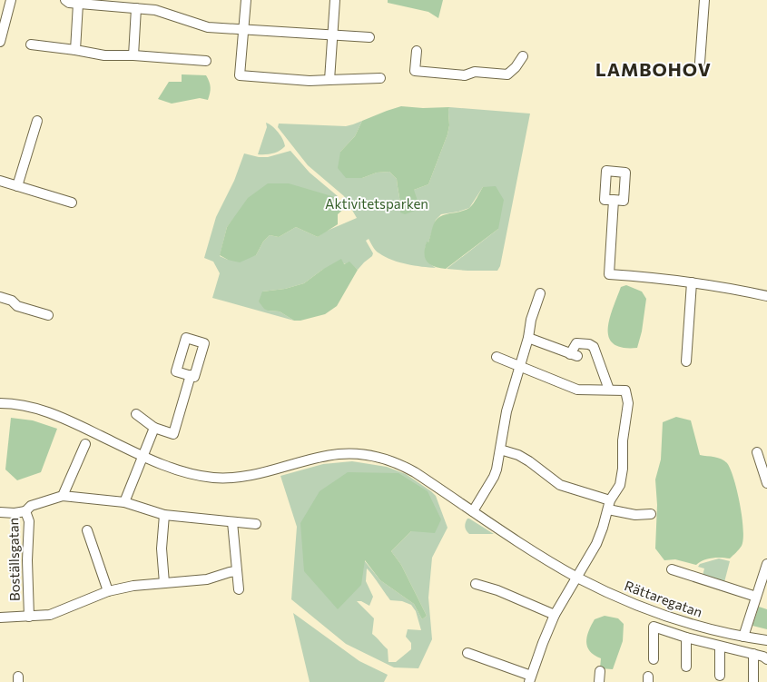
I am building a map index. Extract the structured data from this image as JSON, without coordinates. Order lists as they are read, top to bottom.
{
  "streets": {
    "street": ["Boställsgatan", "Rättaregatan"]
  },
  "districts": ["LAMBOHOV"],
  "parks": ["Aktivitetsparken"]
}
